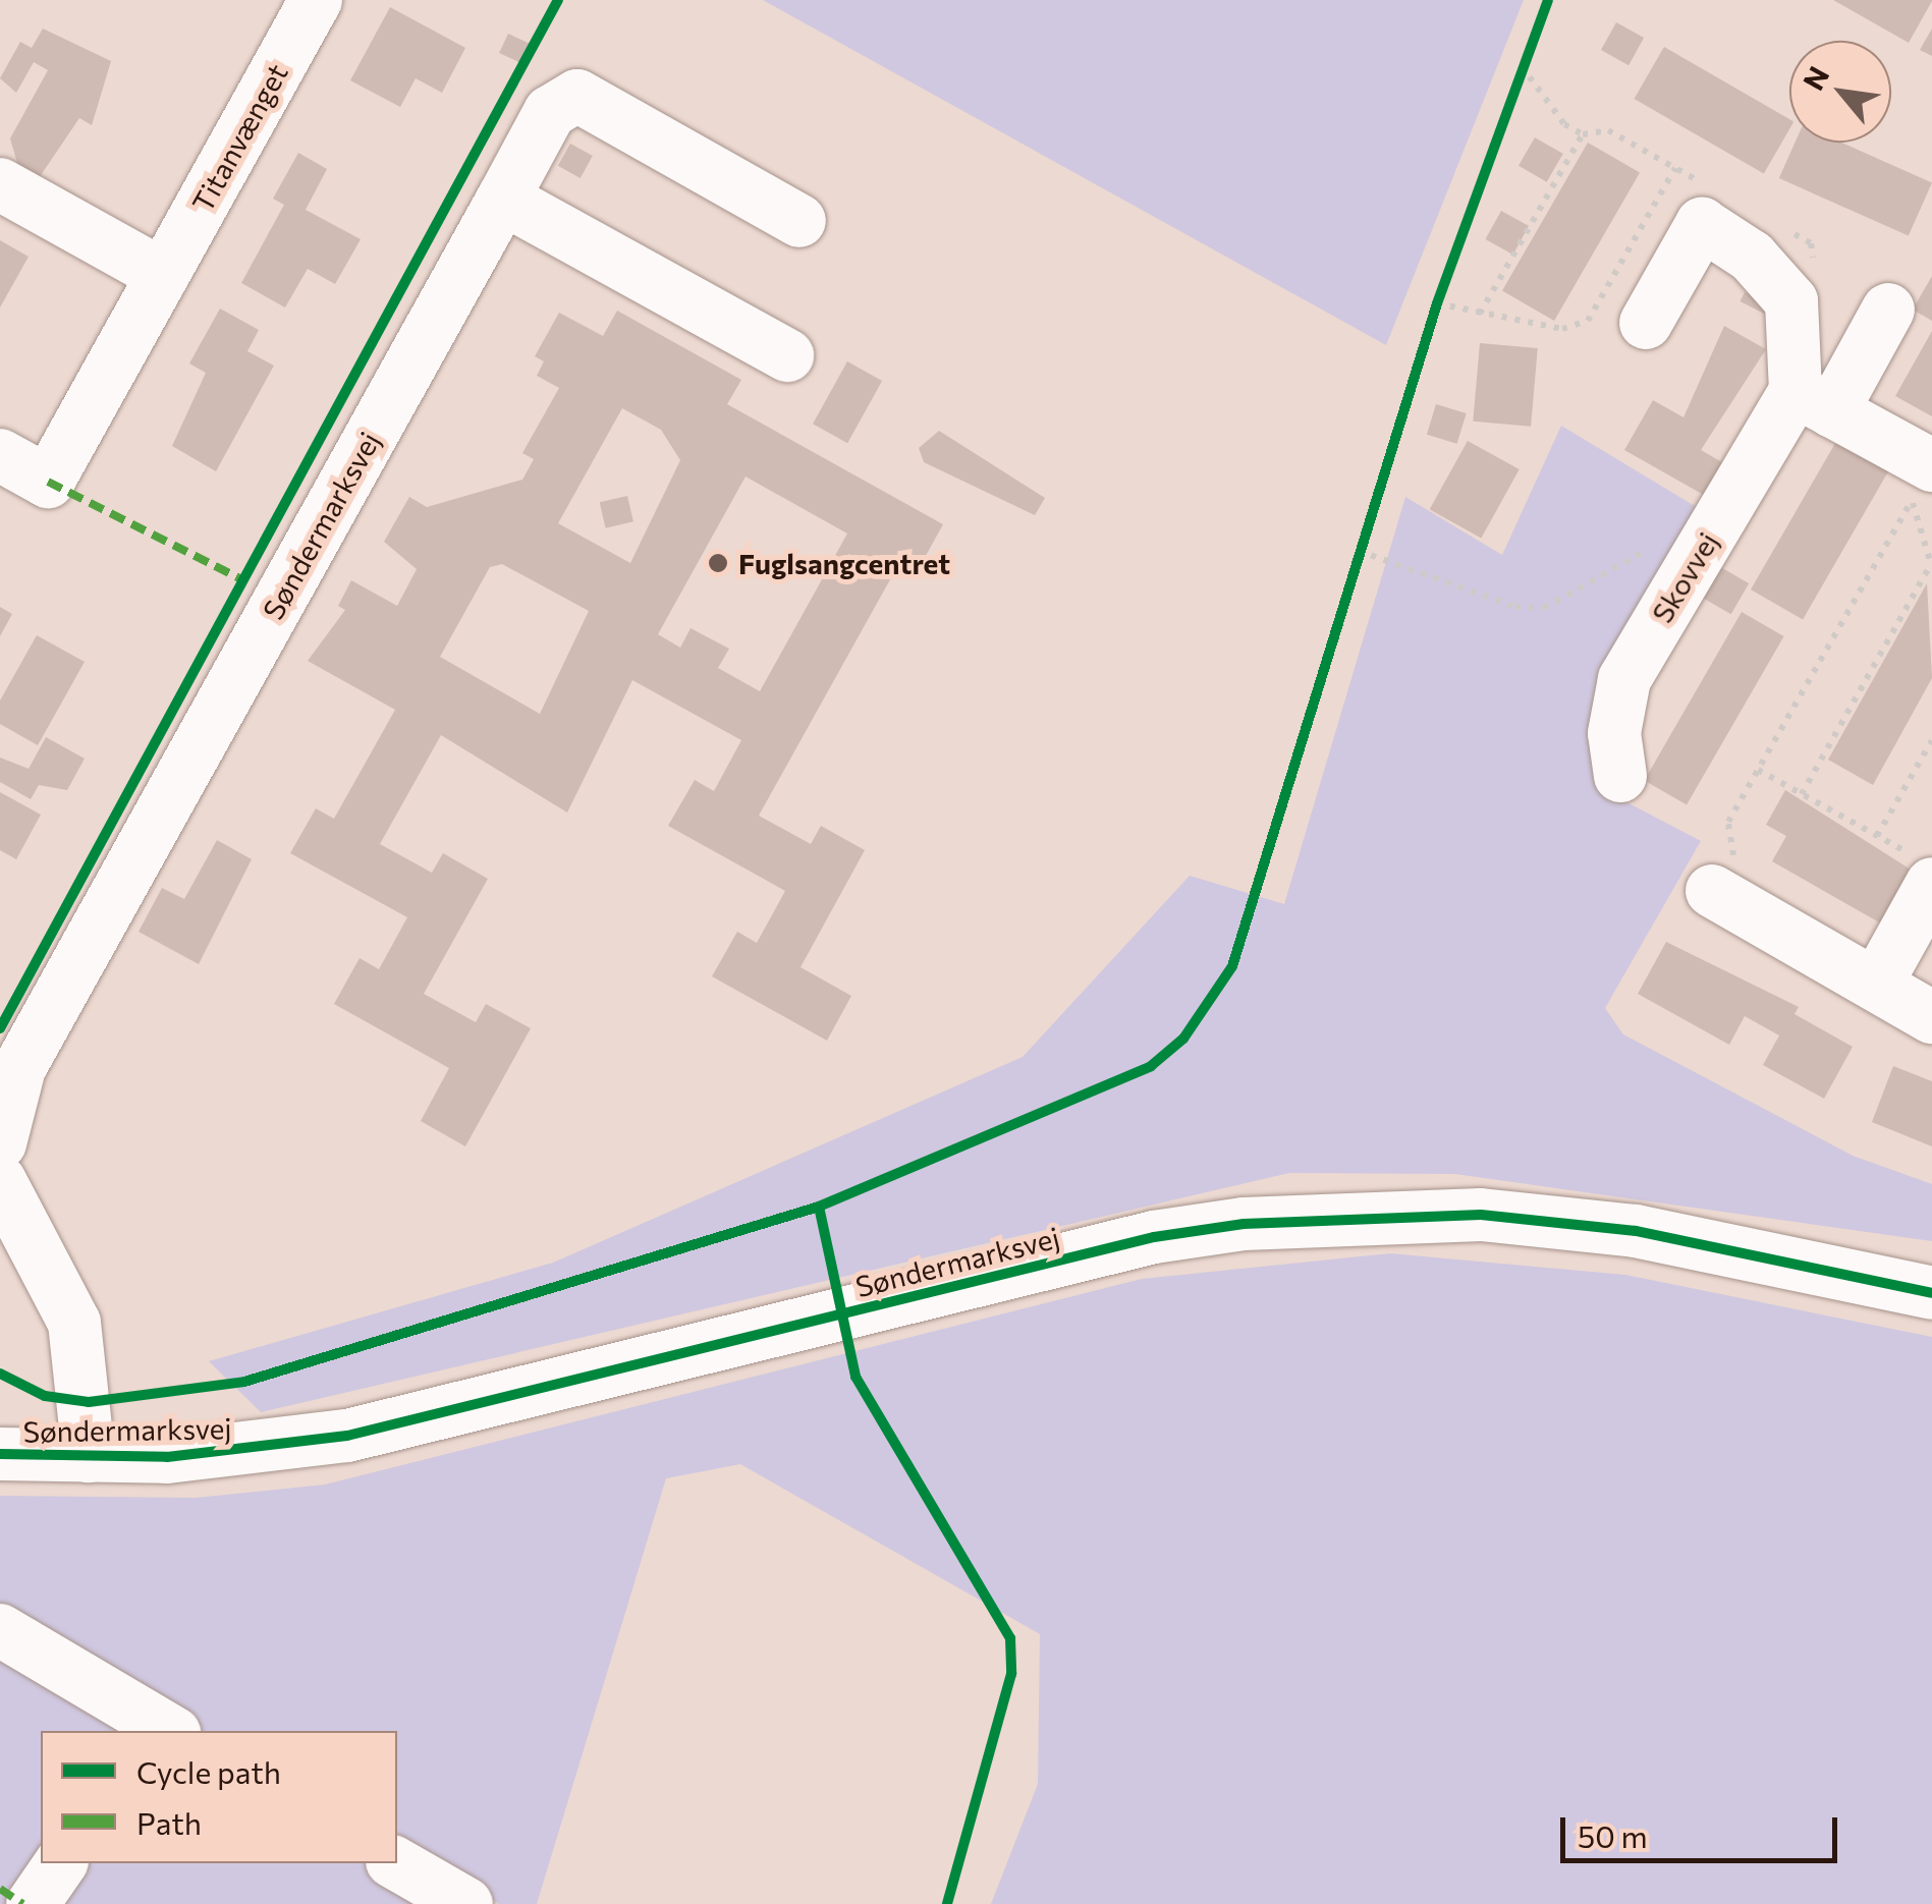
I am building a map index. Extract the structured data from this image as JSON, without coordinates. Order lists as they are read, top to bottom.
{
  "streets": {
    "street": ["Titanvænget", "Søndermarksvej", "Skovvej"]
  },
  "places": ["Fuglsangcentret"],
  "legend": ["Cycle path", "Path"],
  "scale_bar": "50 m",
  "north": "top left"
}
